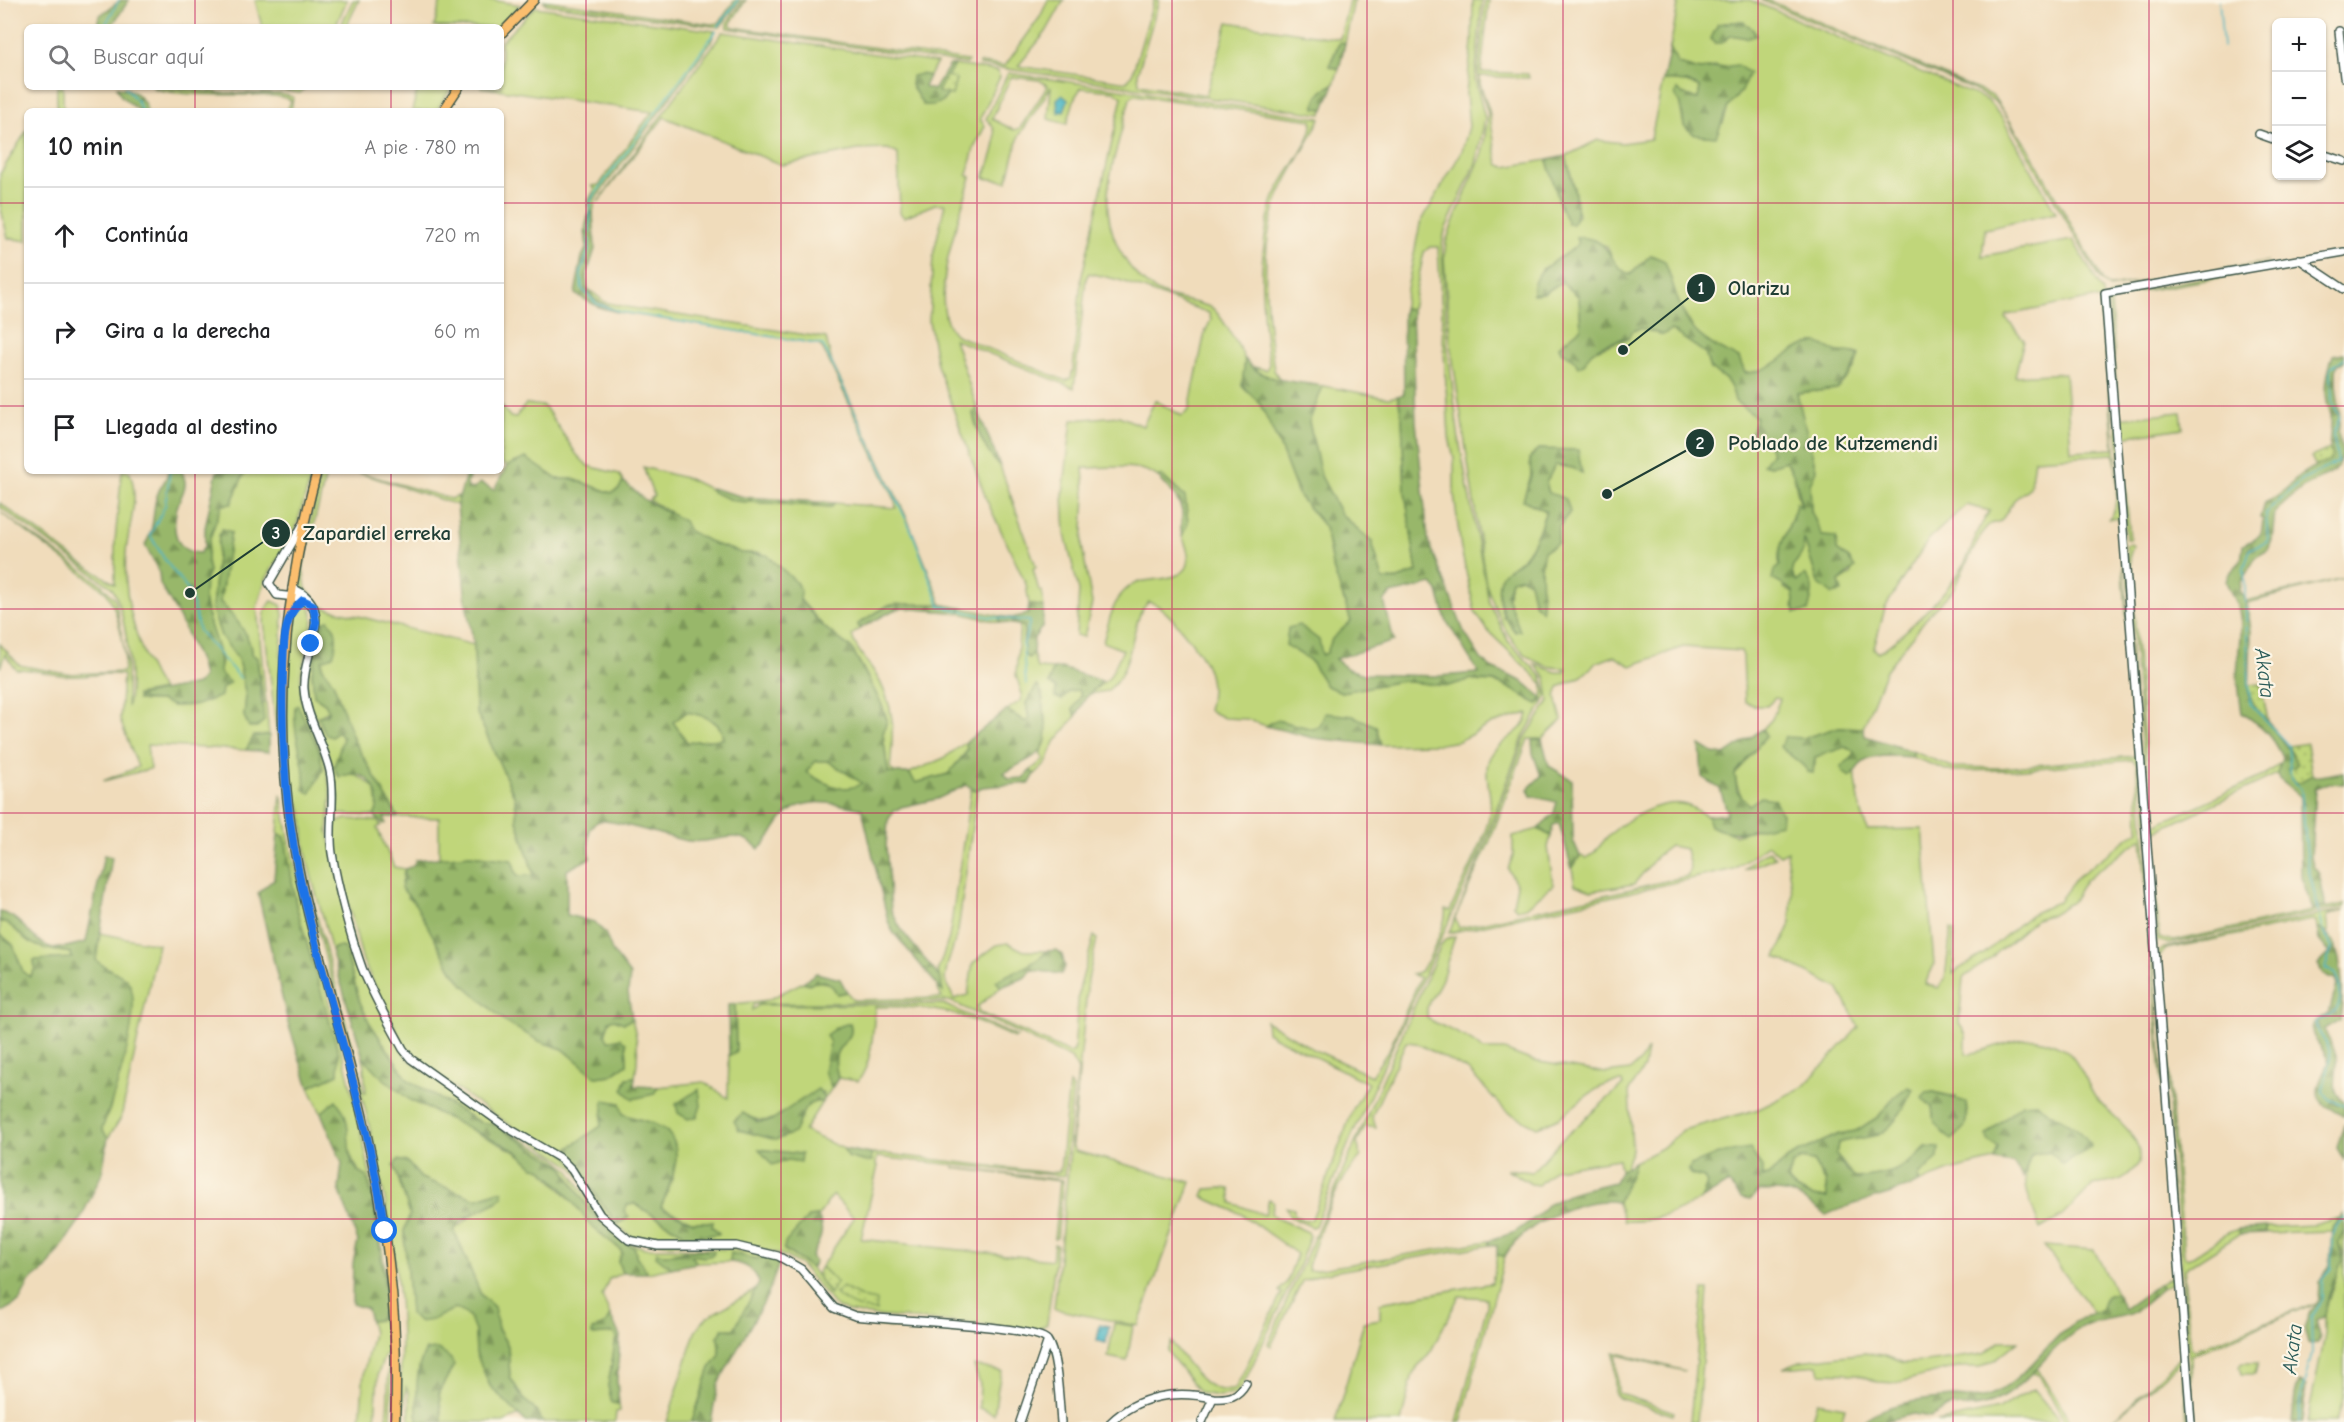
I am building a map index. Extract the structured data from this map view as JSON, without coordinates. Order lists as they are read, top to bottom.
{
  "water": ["Akata"],
  "places": ["Olarizu", "Poblado de Kutzemendi", "Zapardiel erreka"],
  "page": {
    "map_buttons": ["+", "−"],
    "search": "Buscar aquí",
    "heading": ["10 min", "A pie · 780 m"],
    "list": [
      ["Continúa", "720 m"],
      ["Gira a la derecha", "60 m"],
      "Llegada al destino"
    ]
  }
}
